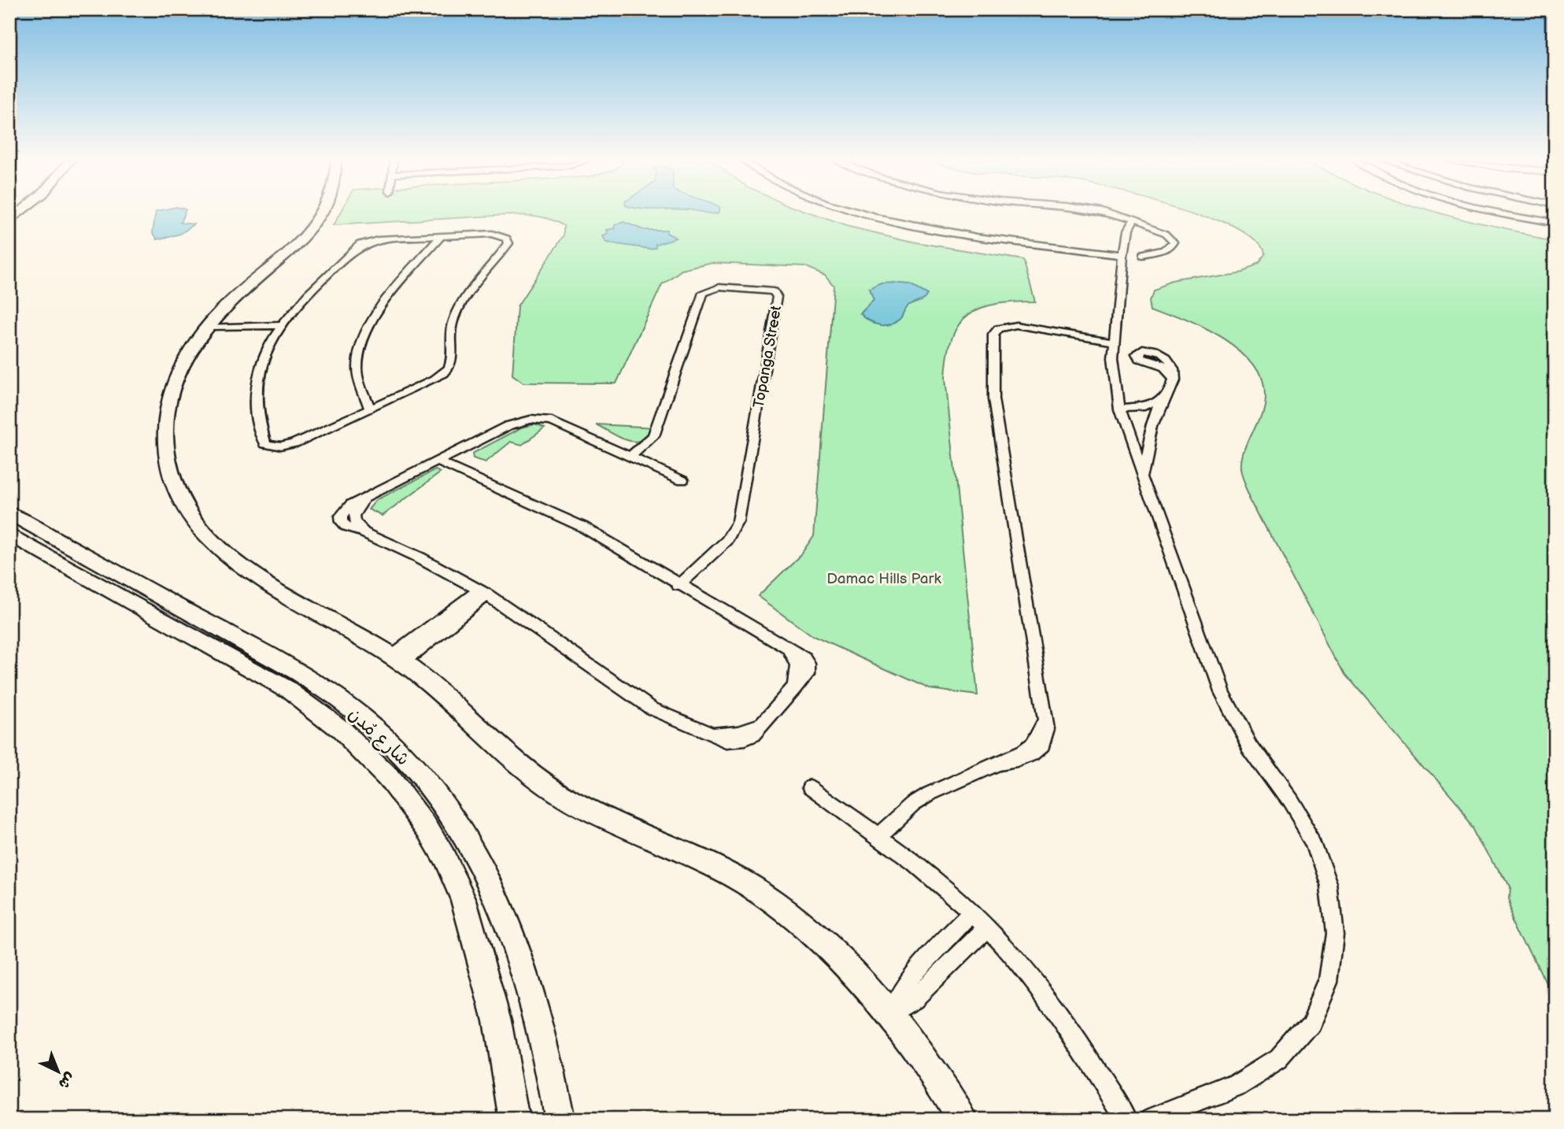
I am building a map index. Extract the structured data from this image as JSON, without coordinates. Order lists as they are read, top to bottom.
{
  "streets": {
    "street": ["Topanga Street", "شارع مُدن"]
  },
  "parks": ["Damac Hills Park"],
  "north": "bottom right"
}
